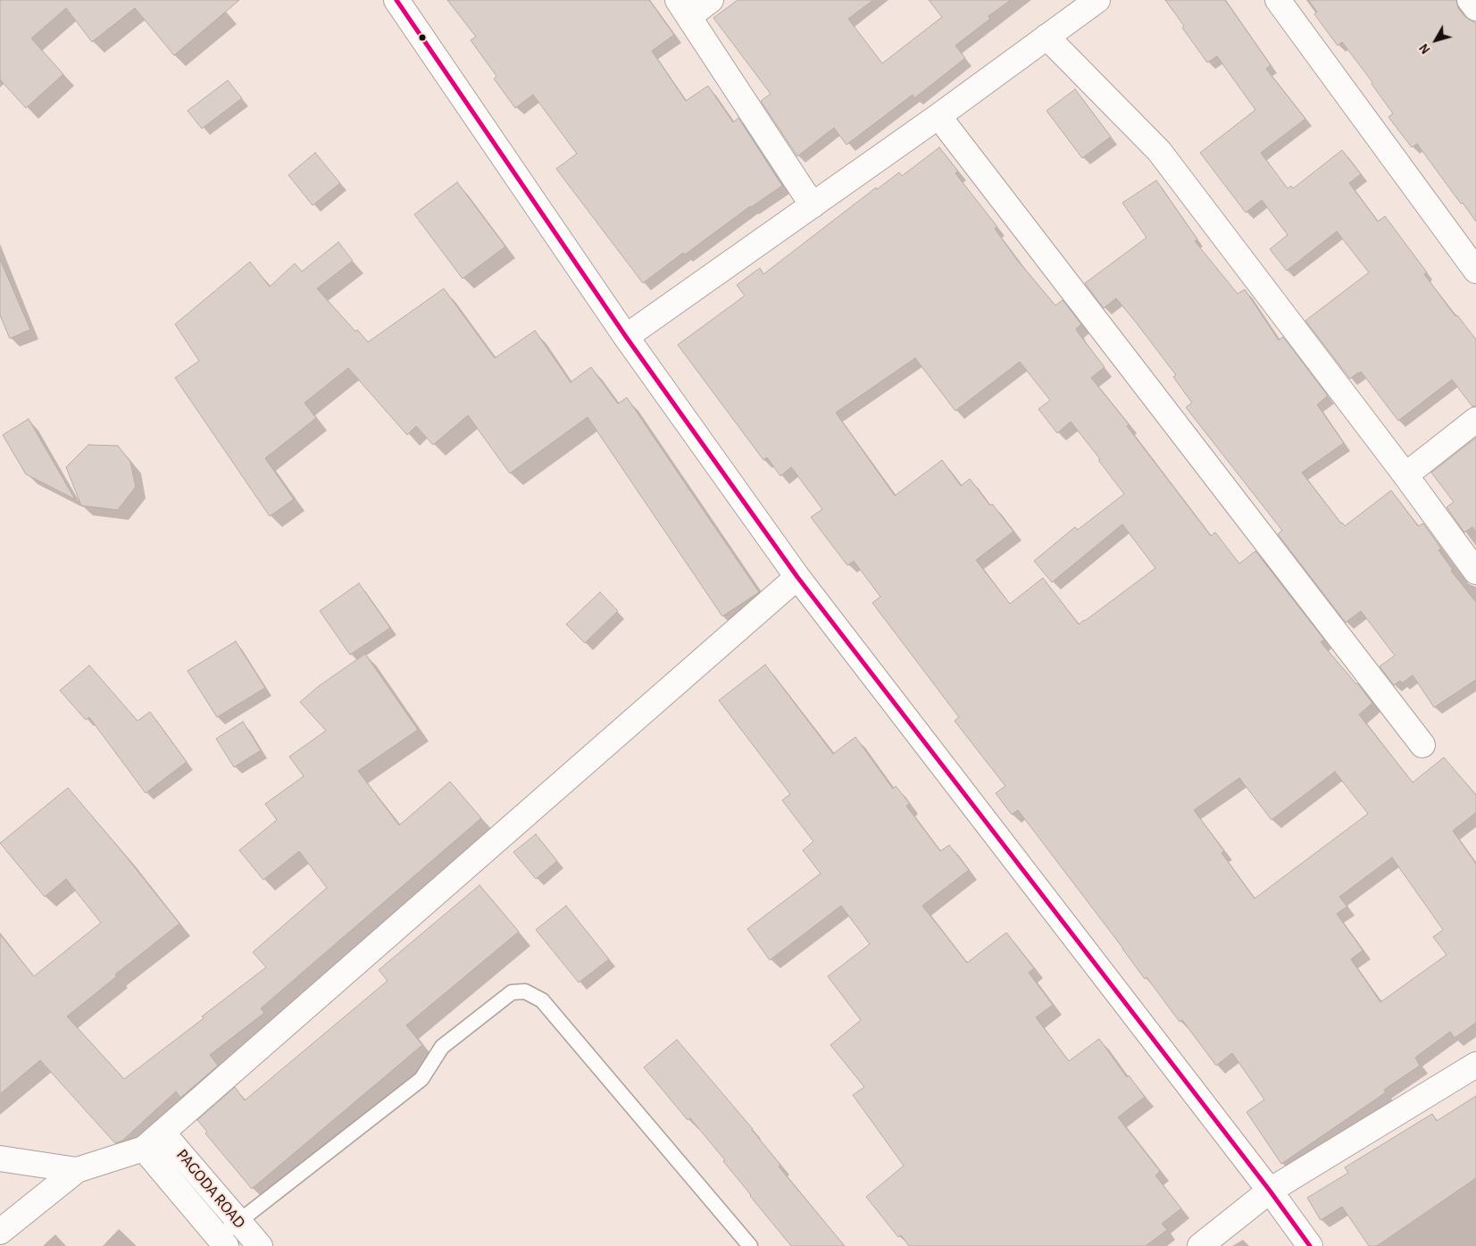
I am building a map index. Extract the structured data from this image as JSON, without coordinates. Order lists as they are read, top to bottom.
{
  "streets": {
    "street": ["PAGODA ROAD"]
  },
  "north": "bottom left"
}
